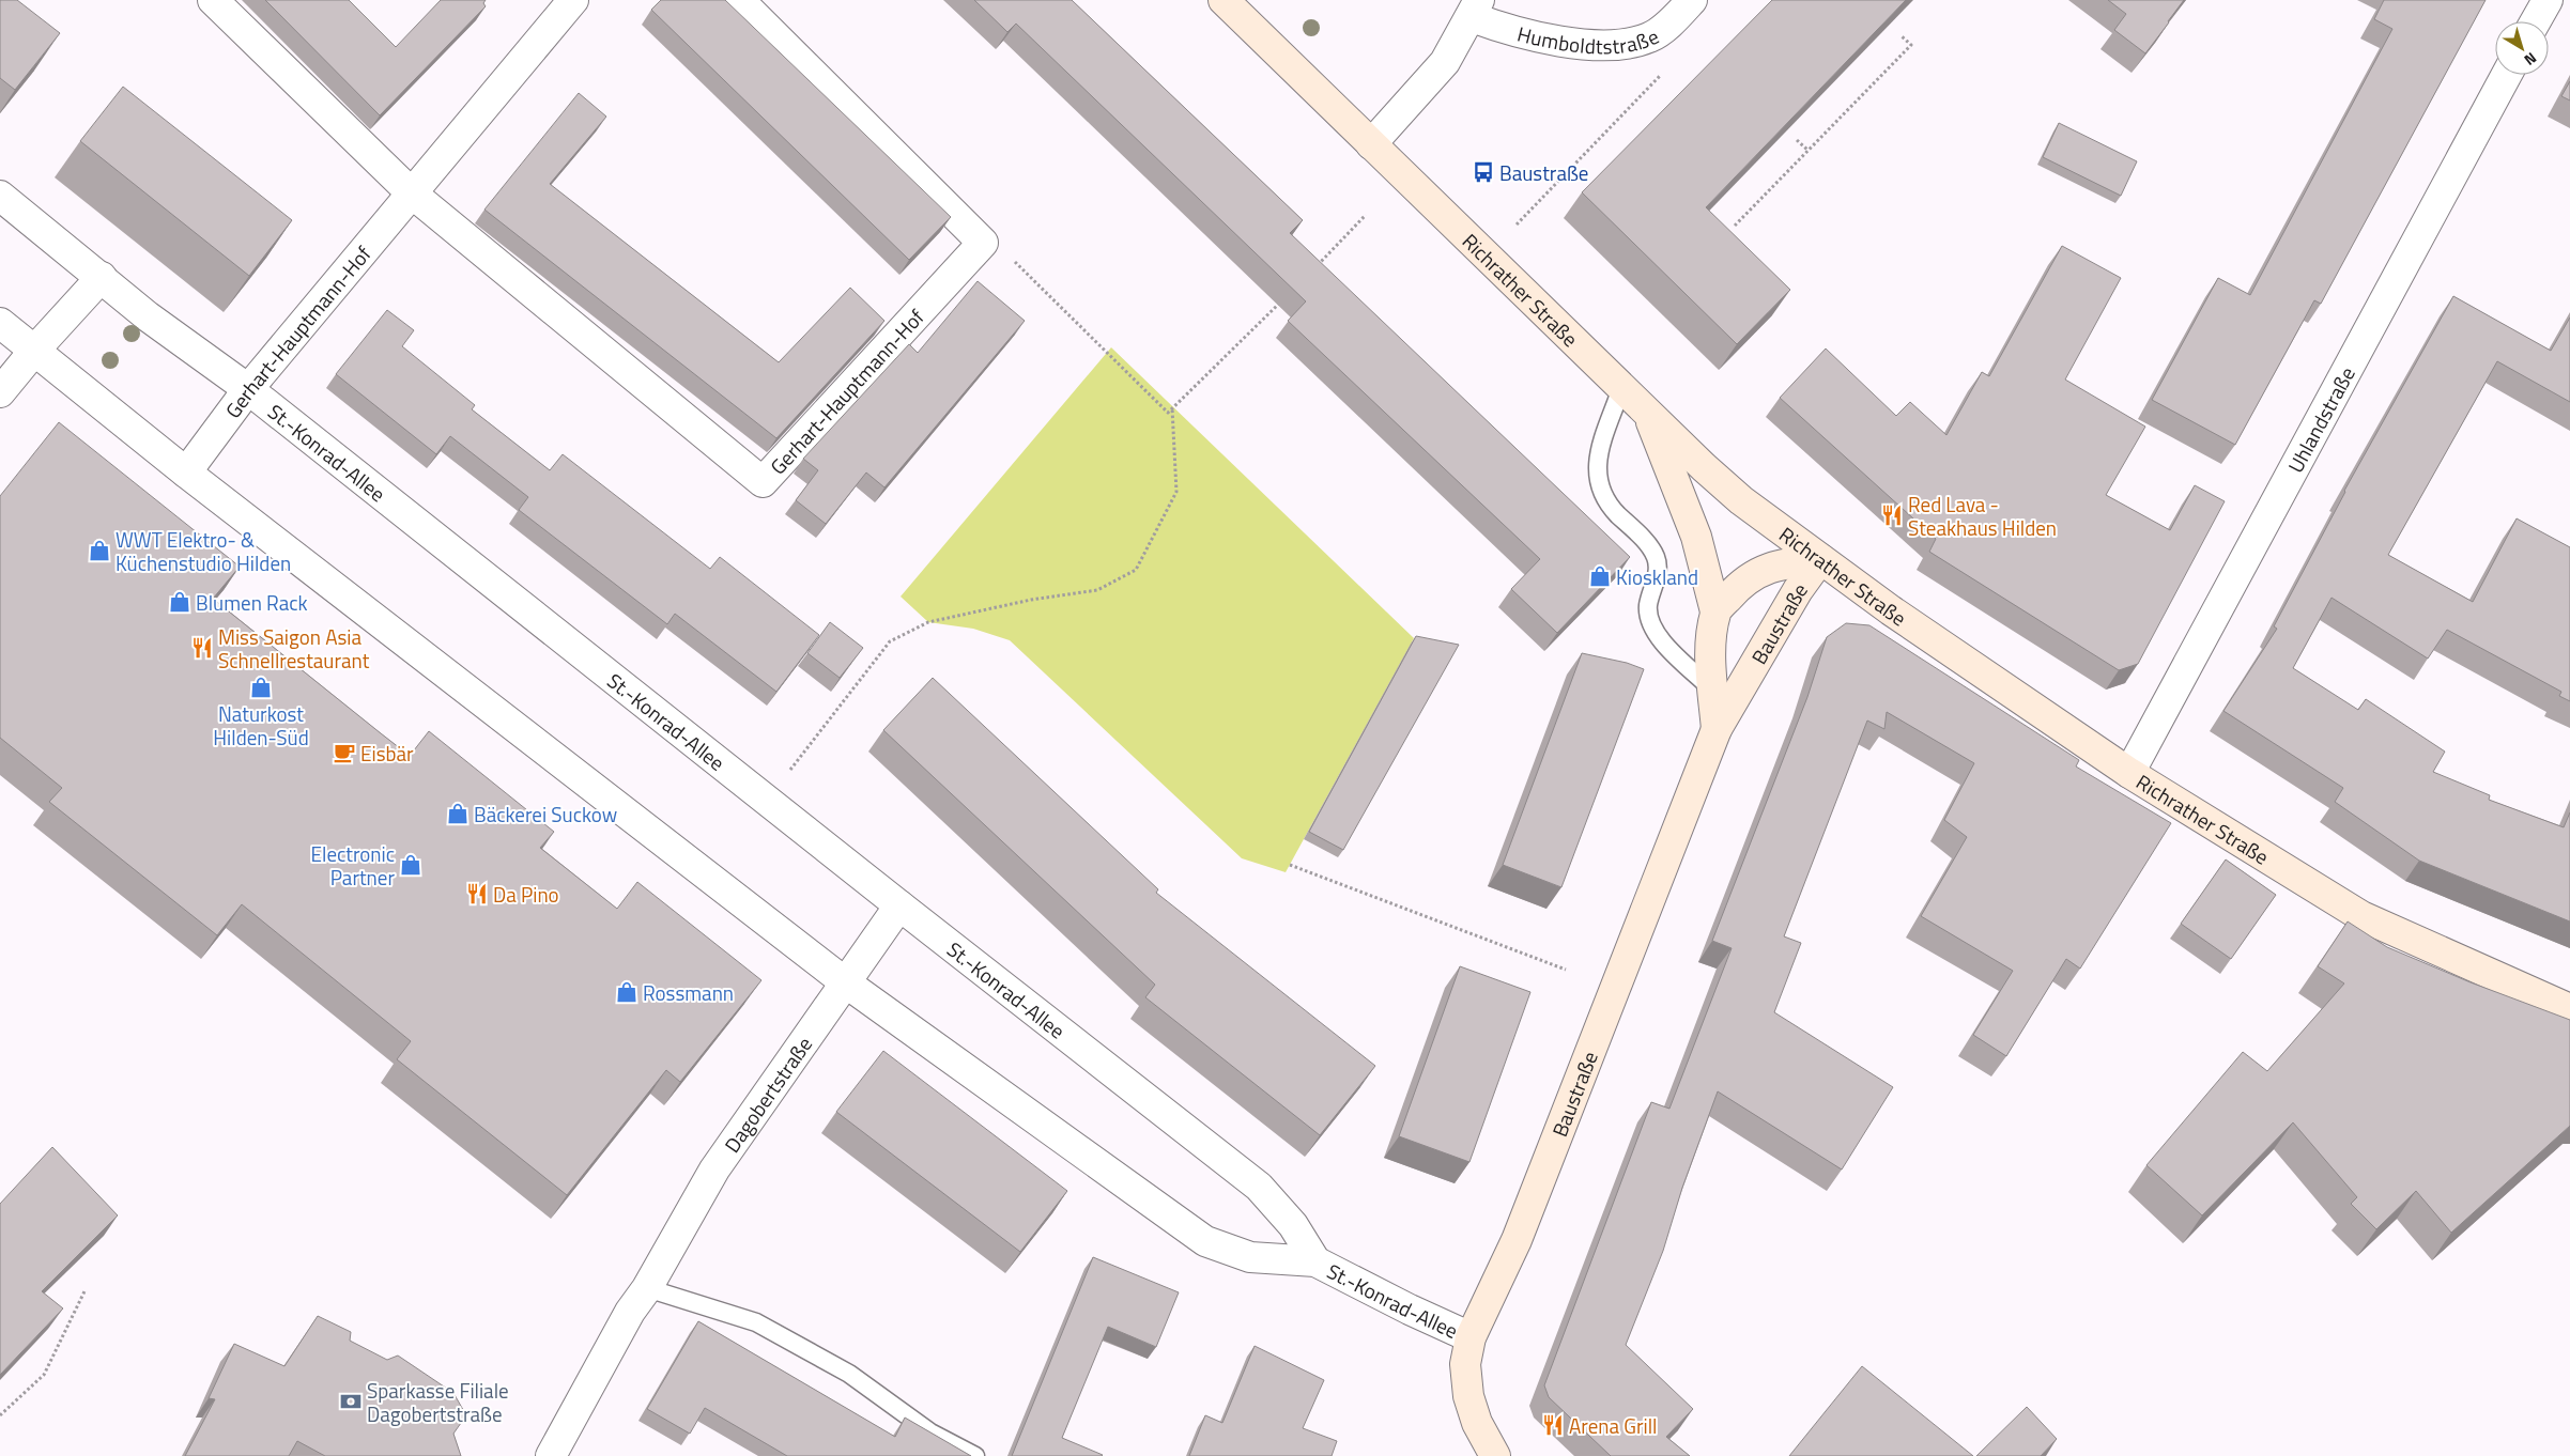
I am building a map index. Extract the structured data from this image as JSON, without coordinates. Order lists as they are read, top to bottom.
{
  "streets": {
    "main road": ["Richrather Straße", "Baustraße"],
    "street": [
      "Humboldtstraße",
      "Gerhart-Hauptmann-Hof",
      "Uhlandstraße",
      "St.-Konrad-Allee",
      "Dagobertstraße"
    ]
  },
  "crossings": [
    ["Richrather Straße", "Uhlandstraße"],
    ["Richrather Straße", "Baustraße"],
    ["Gerhart-Hauptmann-Hof", "St.-Konrad-Allee"],
    ["St.-Konrad-Allee", "Baustraße"],
    ["St.-Konrad-Allee", "Dagobertstraße"]
  ],
  "places": {
    "bus stop": ["Baustraße"],
    "restaurant": [
      "Red Lava - Steakhaus Hilden",
      "Miss Saigon Asia Schnellrestaurant",
      "Da Pino",
      "Arena Grill"
    ],
    "shop": [
      "WWT Elektro- & Küchenstudio Hilden",
      "Kioskland",
      "Blumen Rack",
      "Naturkost Hilden-Süd",
      "Bäckerei Suckow",
      "Electronic Partner",
      "Rossmann"
    ],
    "cafe": ["Eisbär"],
    "bank": ["Sparkasse Filiale Dagobertstraße"]
  },
  "north": "bottom right"
}
